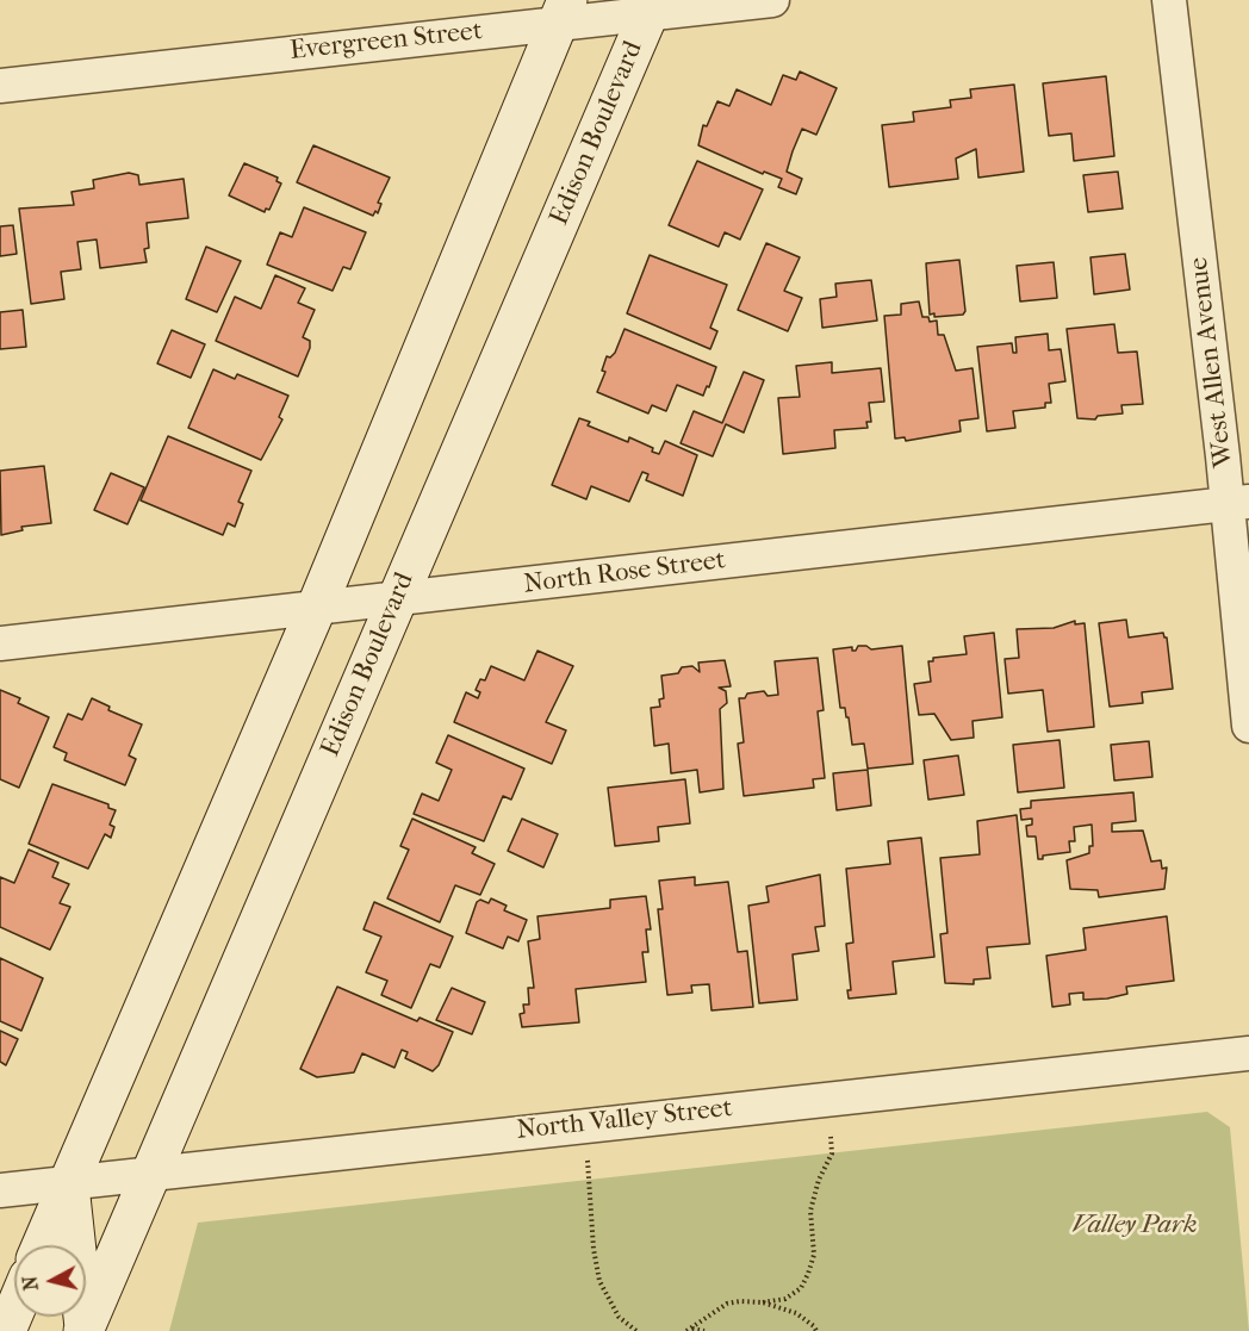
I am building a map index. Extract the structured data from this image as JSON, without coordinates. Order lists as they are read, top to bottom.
{
  "streets": {
    "main road": ["Edison Boulevard"],
    "street": [
      "Evergreen Street",
      "West Allen Avenue",
      "North Rose Street",
      "North Valley Street"
    ]
  },
  "crossings": [
    ["Evergreen Street", "Edison Boulevard"],
    ["Edison Boulevard", "North Rose Street"],
    ["Edison Boulevard", "North Valley Street"],
    ["West Allen Avenue", "North Rose Street"]
  ],
  "parks": ["Valley Park"],
  "north": "left"
}
